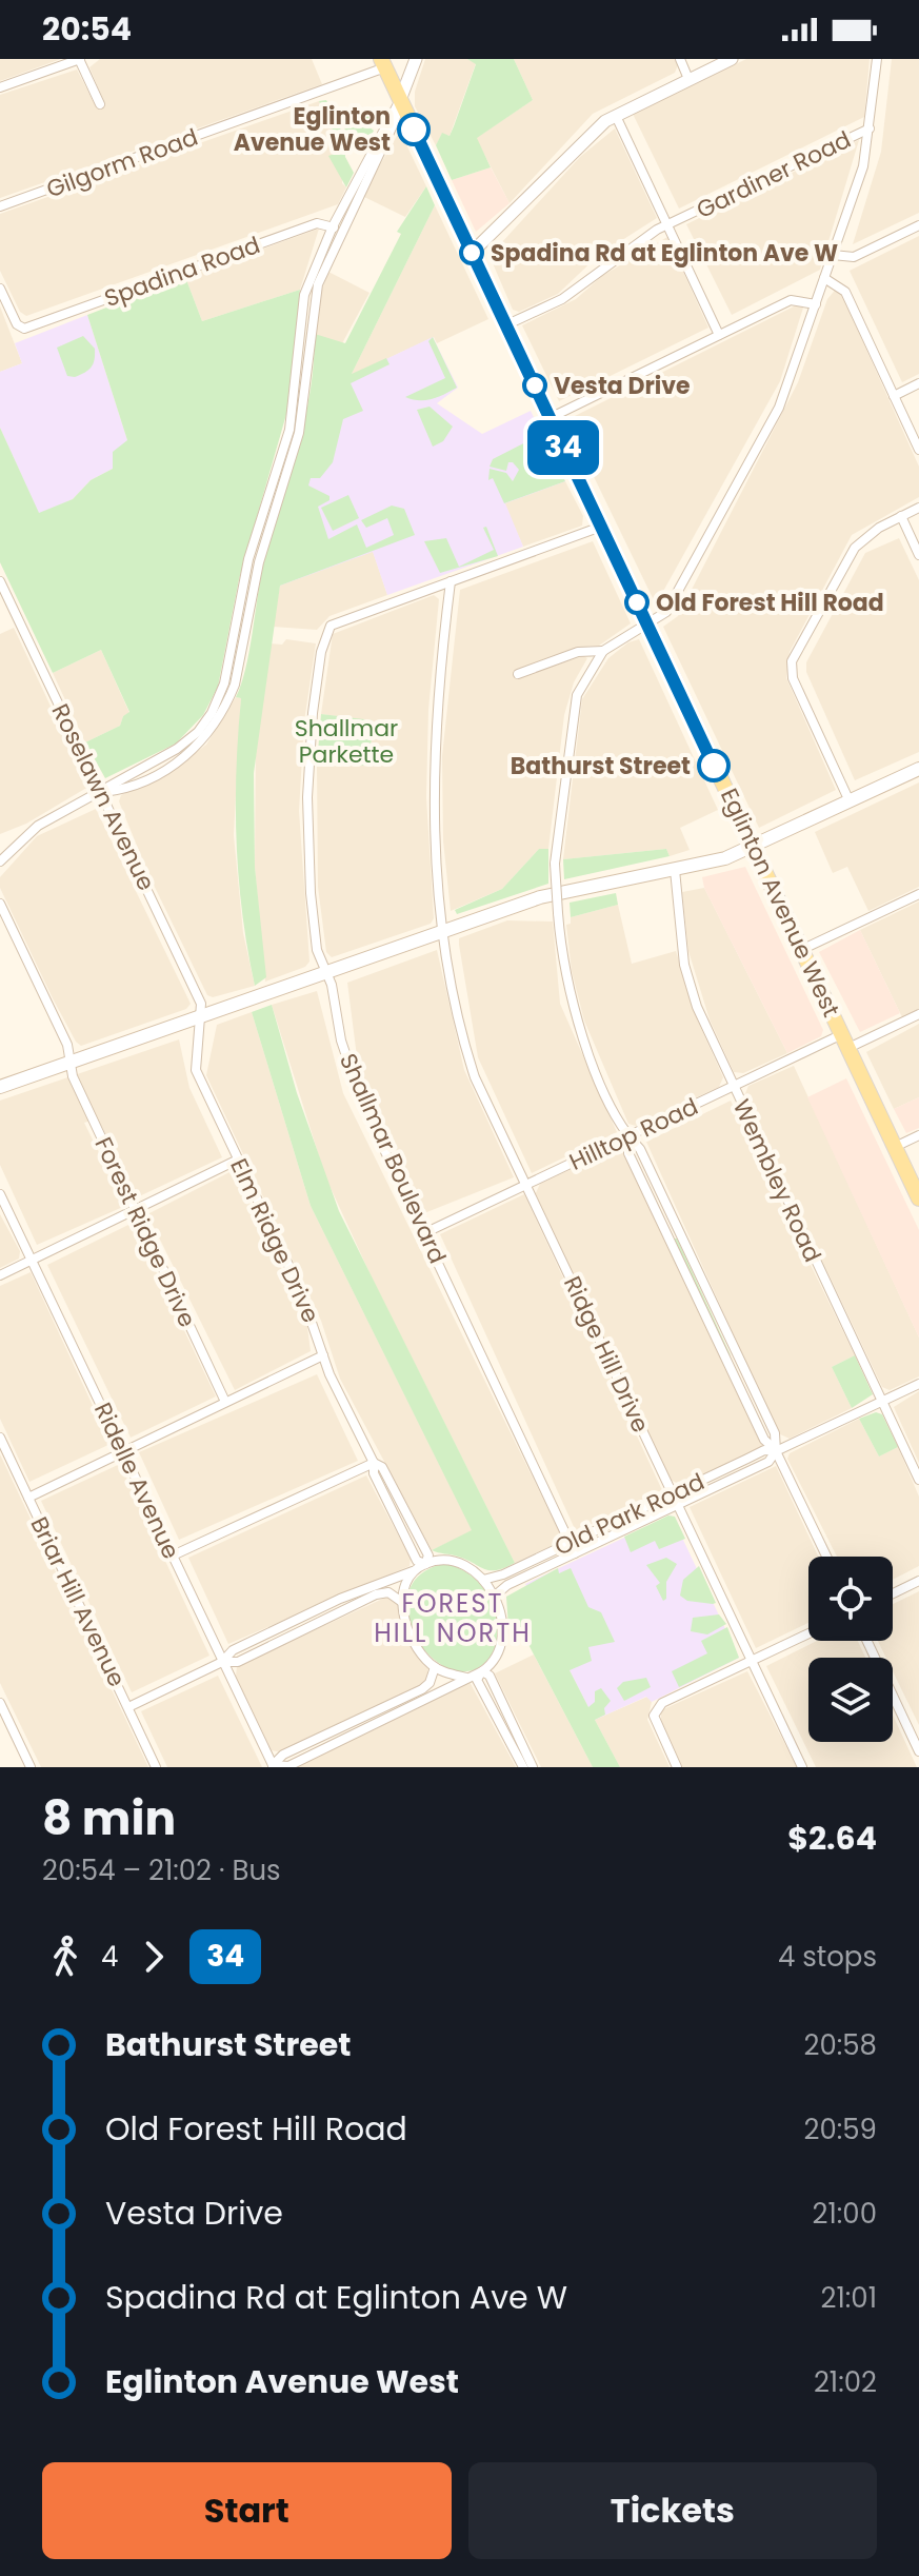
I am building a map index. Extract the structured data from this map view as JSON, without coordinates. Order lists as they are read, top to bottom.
{
  "streets": {
    "main road": ["Eglinton Avenue West"],
    "street": [
      "Gilgorm Road",
      "Gardiner Road",
      "Spadina Road",
      "Roselawn Avenue",
      "Hilltop Road",
      "Shallmar Boulevard",
      "Wembley Road",
      "Forest Ridge Drive",
      "Elm Ridge Drive",
      "Ridge Hill Drive",
      "Ridelle Avenue",
      "Old Park Road",
      "Briar Hill Avenue"
    ]
  },
  "crossings": [
    ["Gilgorm Road", "Eglinton Avenue West"],
    ["Gardiner Road", "Eglinton Avenue West"],
    ["Roselawn Avenue", "Elm Ridge Drive"],
    ["Eglinton Avenue West", "Hilltop Road"],
    ["Hilltop Road", "Shallmar Boulevard"],
    ["Hilltop Road", "Wembley Road"],
    ["Hilltop Road", "Ridge Hill Drive"],
    ["Shallmar Boulevard", "Old Park Road"],
    ["Wembley Road", "Old Park Road"],
    ["Elm Ridge Drive", "Old Park Road"],
    ["Ridge Hill Drive", "Old Park Road"]
  ],
  "districts": ["FOREST HILL NORTH"],
  "parks": ["Shallmar Parkette"],
  "places": [
    "Eglinton Avenue West",
    "Spadina Rd at Eglinton Ave W",
    "Vesta Drive",
    "Old Forest Hill Road",
    "Bathurst Street"
  ],
  "lines": ["bus line 34"],
  "page": {
    "status": "20:54",
    "on_map": "34",
    "heading": ["8 min", "20:54 – 21:02 · Bus", "$2.64"],
    "legs": ["4", "34", "4 stops"],
    "list": [
      {
        "name": "Bathurst Street",
        "value": "20:58"
      },
      {
        "name": "Old Forest Hill Road",
        "value": "20:59"
      },
      {
        "name": "Vesta Drive",
        "value": "21:00"
      },
      {
        "name": "Spadina Rd at Eglinton Ave W",
        "value": "21:01"
      },
      {
        "name": "Eglinton Avenue West",
        "value": "21:02"
      }
    ],
    "buttons": ["Start", "Tickets"]
  }
}
